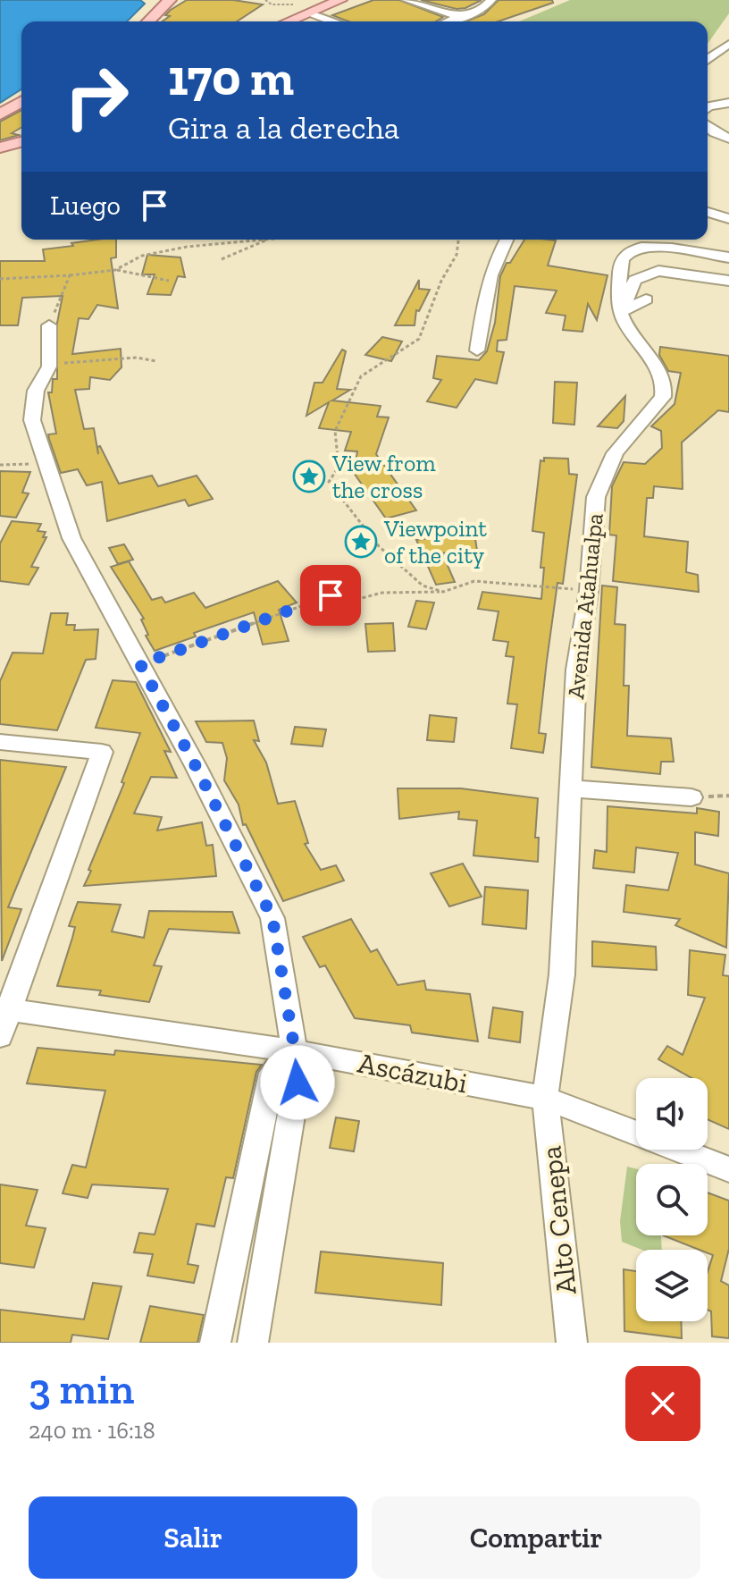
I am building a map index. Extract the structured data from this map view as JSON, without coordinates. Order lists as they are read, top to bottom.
{
  "streets": {
    "street": ["Avenida Atahualpa", "Ascázubi", "Alto Cenepa"]
  },
  "crossings": [
    ["Avenida Atahualpa", "Ascázubi"],
    ["Avenida Atahualpa", "Alto Cenepa"],
    ["Ascázubi", "Alto Cenepa"]
  ],
  "places": {
    "place": ["View from the cross", "Viewpoint of the city"]
  },
  "page": {
    "turn": ["170 m", "Gira a la derecha"],
    "then": "Luego",
    "heading": ["3 min", "240 m · 16:18"],
    "buttons": ["Salir", "Compartir"]
  }
}
